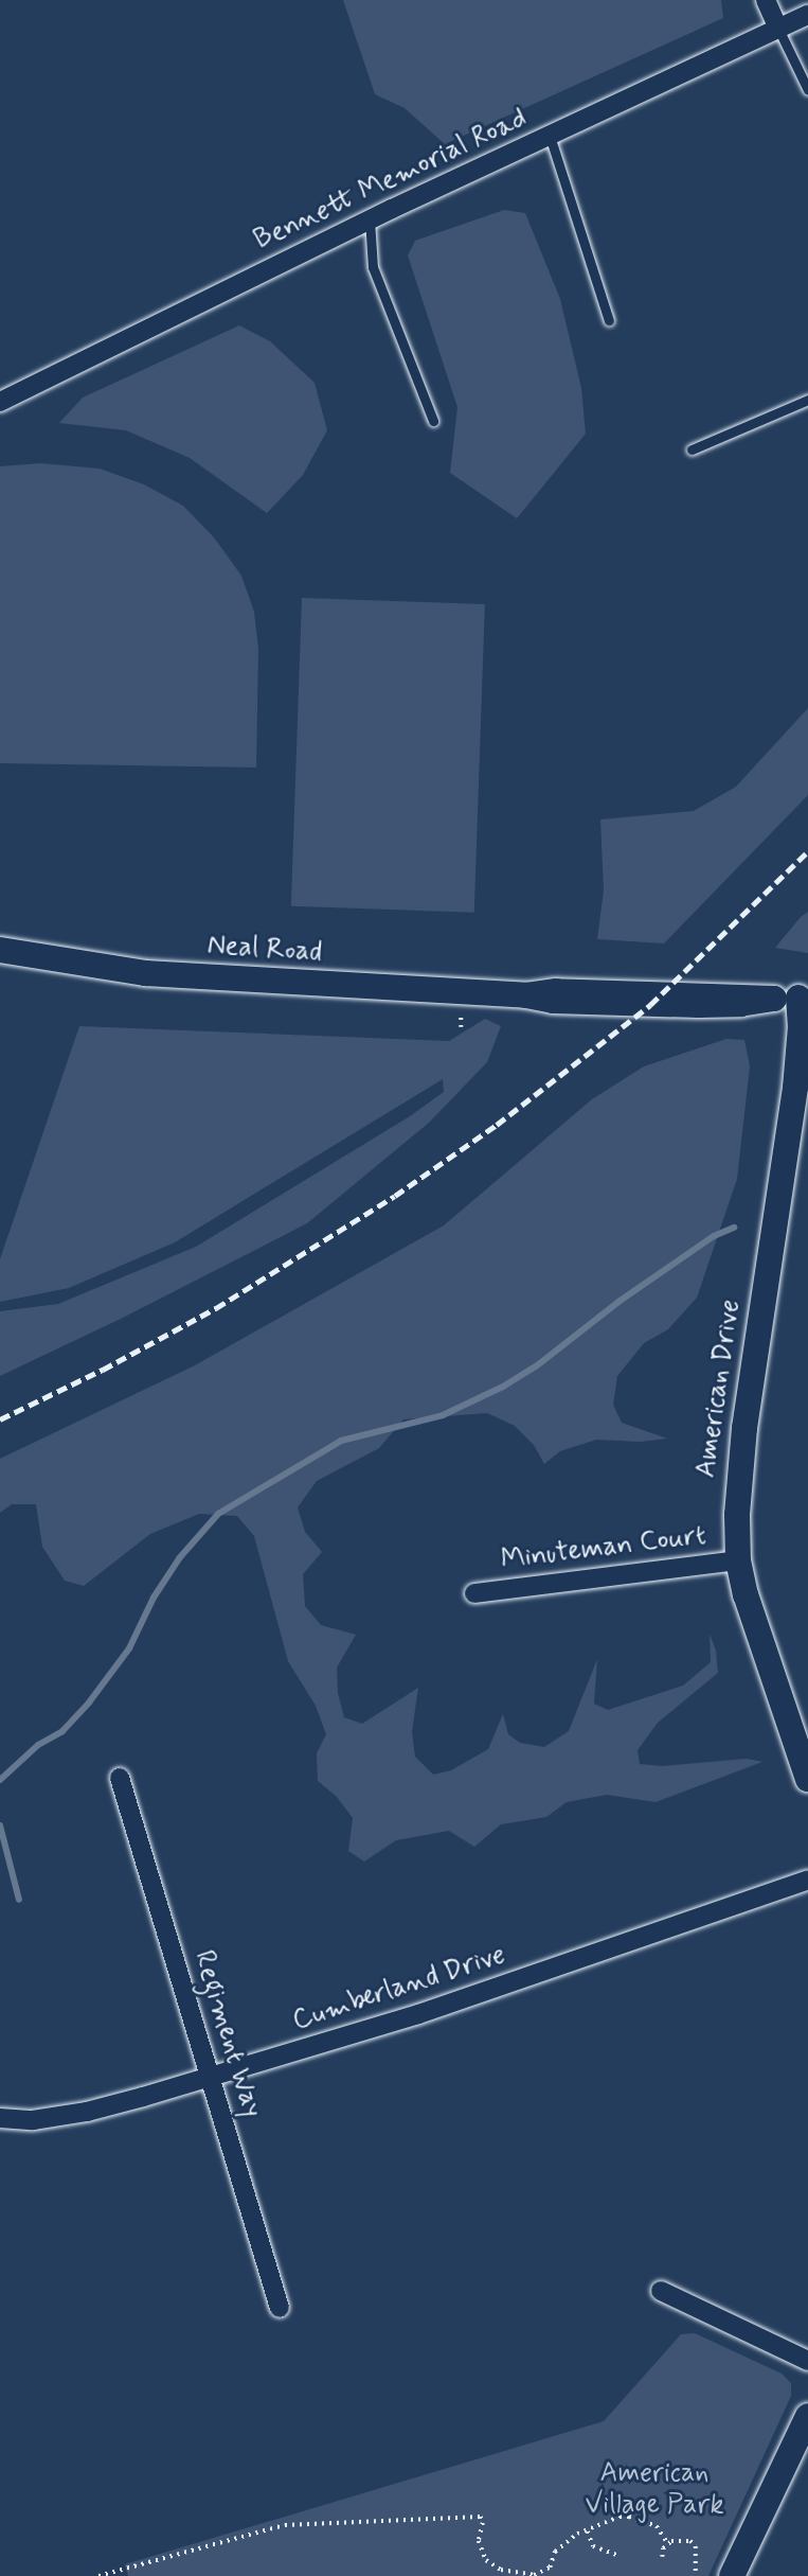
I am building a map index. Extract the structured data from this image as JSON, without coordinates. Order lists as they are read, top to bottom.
{
  "streets": {
    "street": [
      "Bennett Memorial Road",
      "Neal Road",
      "American Drive",
      "Minuteman Court",
      "Cumberland Drive",
      "Regiment Way"
    ]
  },
  "crossings": [
    ["Neal Road", "American Drive"],
    ["American Drive", "Minuteman Court"],
    ["Cumberland Drive", "Regiment Way"]
  ],
  "parks": ["American Village Park"]
}
